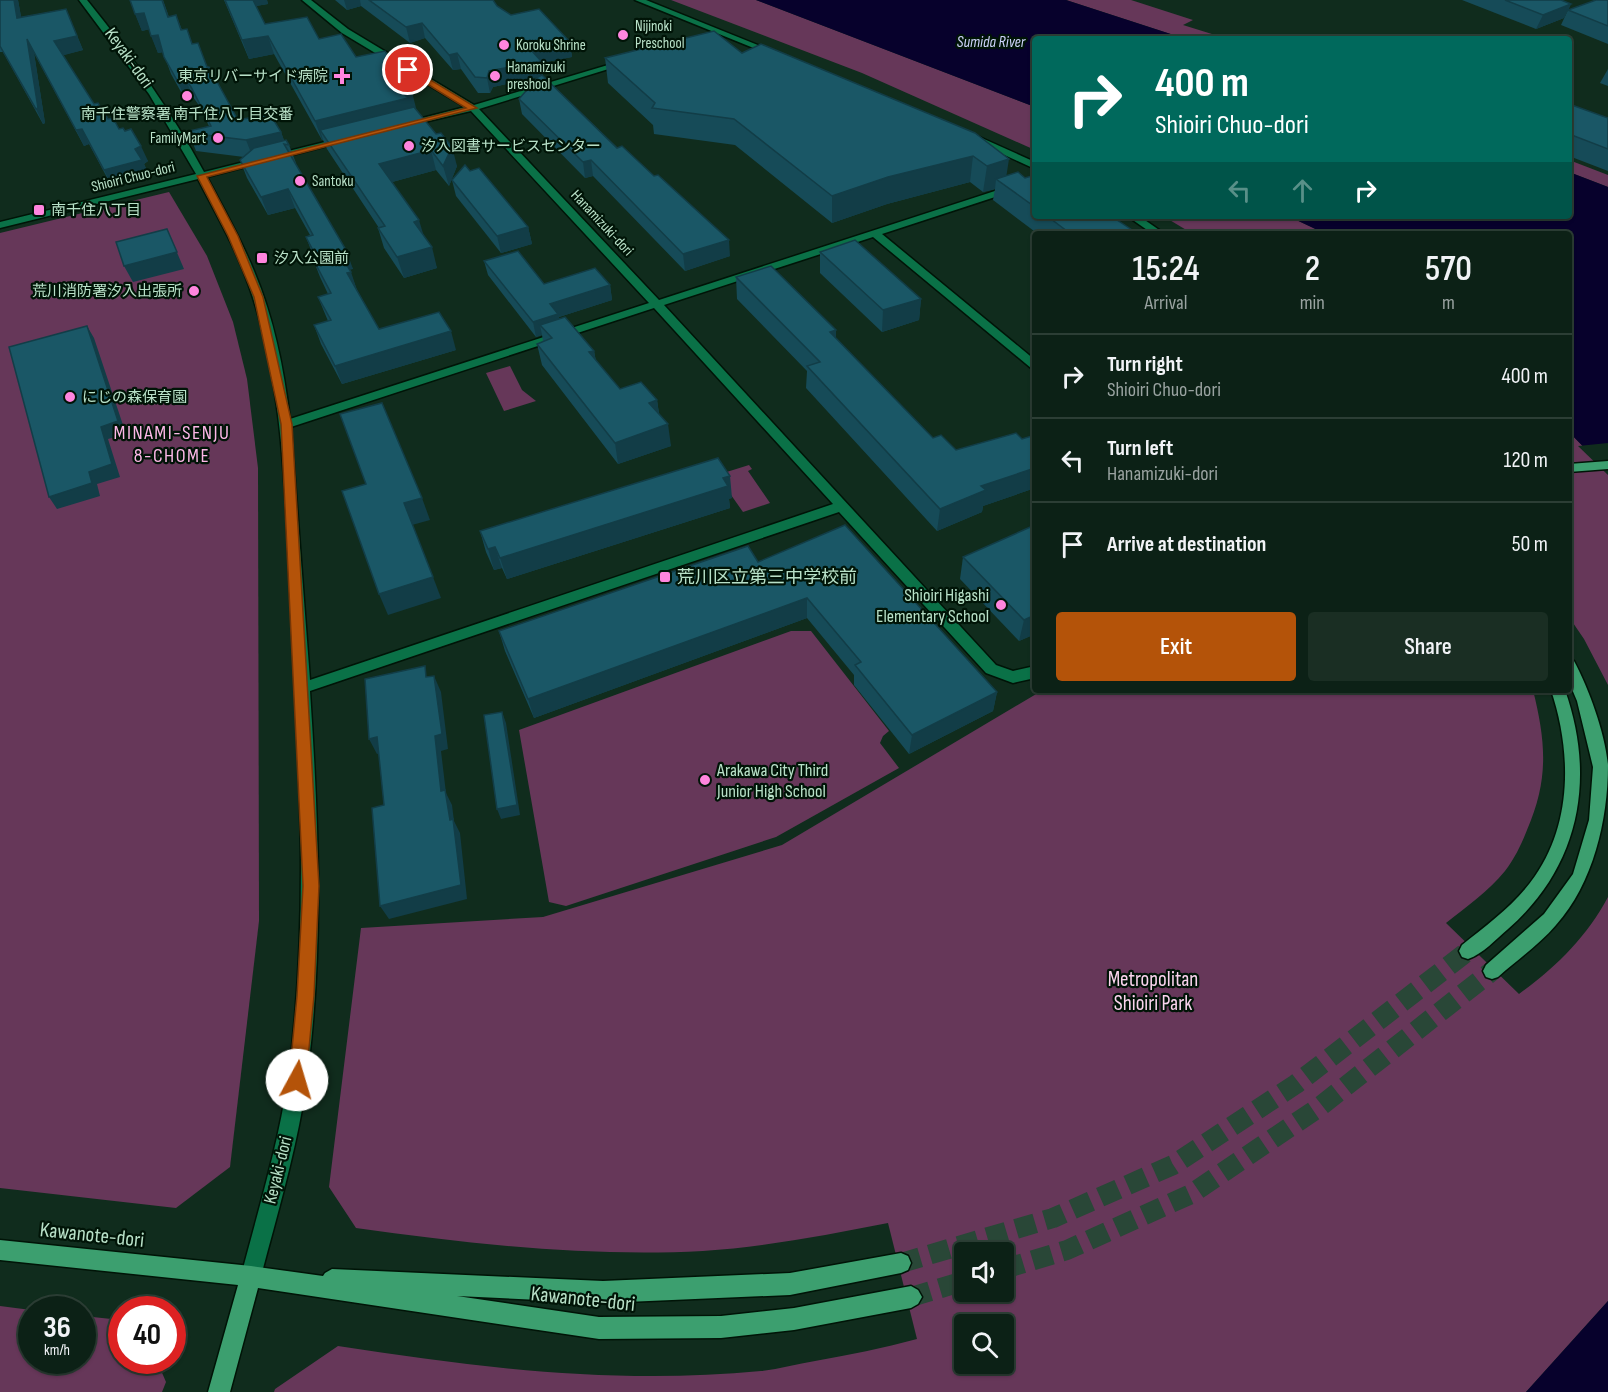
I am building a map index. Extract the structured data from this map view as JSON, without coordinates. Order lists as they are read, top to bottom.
{
  "streets": {
    "main road": ["Kawanote-dori"],
    "street": ["Keyaki-dori", "Shioiri Chuo-dori", "Hanamizuki-dori"]
  },
  "crossings": [
    ["Keyaki-dori", "Shioiri Chuo-dori"],
    ["Keyaki-dori", "Kawanote-dori"]
  ],
  "districts": ["MINAMI-SENJU 8-CHOME"],
  "water": ["Sumida River"],
  "parks": ["Metropolitan Shioiri Park"],
  "places": {
    "other": [
      "Nijinoki Preschool",
      "Koroku Shrine",
      "Hanamizuki preshool",
      "南千住警察署 南千住八丁目交番",
      "FamilyMart",
      "汐入図書サービスセンター",
      "Santoku",
      "荒川消防署汐入出張所",
      "にじの森保育園",
      "Shioiri Higashi Elementary School",
      "Arakawa City Third Junior High School"
    ],
    "health": ["東京リバーサイド病院"],
    "transit": ["南千住八丁目", "汐入公園前", "荒川区立第三中学校前"]
  },
  "page": {
    "turn": ["400 m", "Shioiri Chuo-dori"],
    "eta": [
      "15:24",
      "Arrival",
      "2",
      "min",
      "570",
      "m"
    ],
    "list": [
      {
        "name": "Turn right",
        "note": "Shioiri Chuo-dori",
        "value": "400 m"
      },
      {
        "name": "Turn left",
        "note": "Hanamizuki-dori",
        "value": "120 m"
      },
      {
        "name": "Arrive at destination",
        "value": "50 m"
      }
    ],
    "buttons": ["Exit", "Share"],
    "speed": "36 km/h",
    "limit": "40"
  }
}
